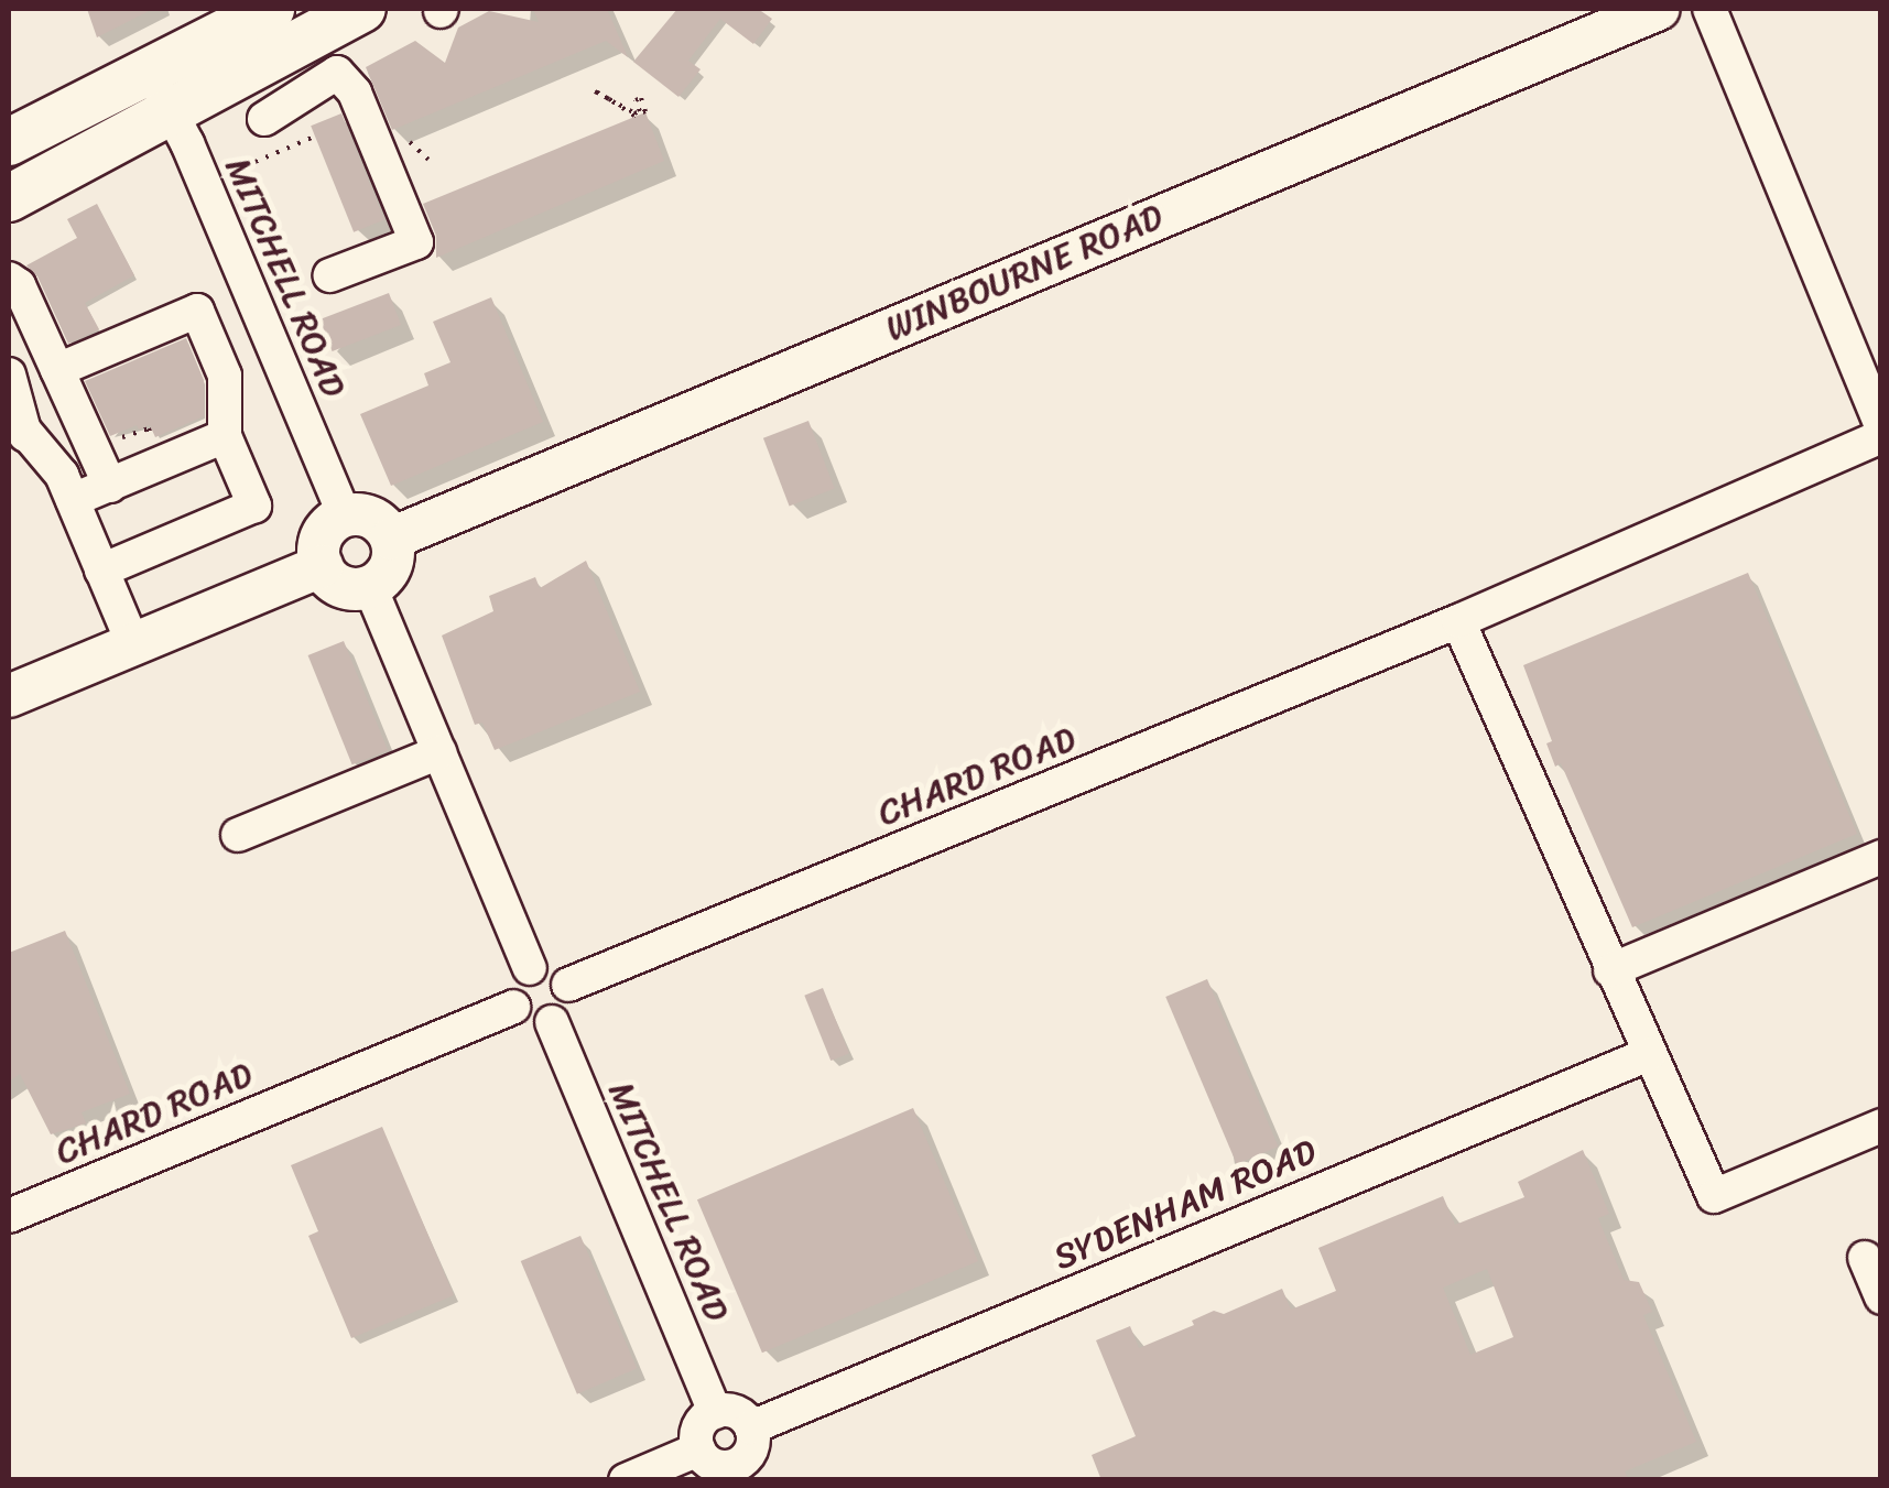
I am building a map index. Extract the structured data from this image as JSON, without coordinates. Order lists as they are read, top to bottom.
{
  "streets": {
    "main road": ["WINBOURNE ROAD"],
    "street": ["MITCHELL ROAD", "CHARD ROAD", "SYDENHAM ROAD"]
  },
  "crossings": [
    ["WINBOURNE ROAD", "MITCHELL ROAD"],
    ["MITCHELL ROAD", "CHARD ROAD"],
    ["MITCHELL ROAD", "SYDENHAM ROAD"]
  ]
}
